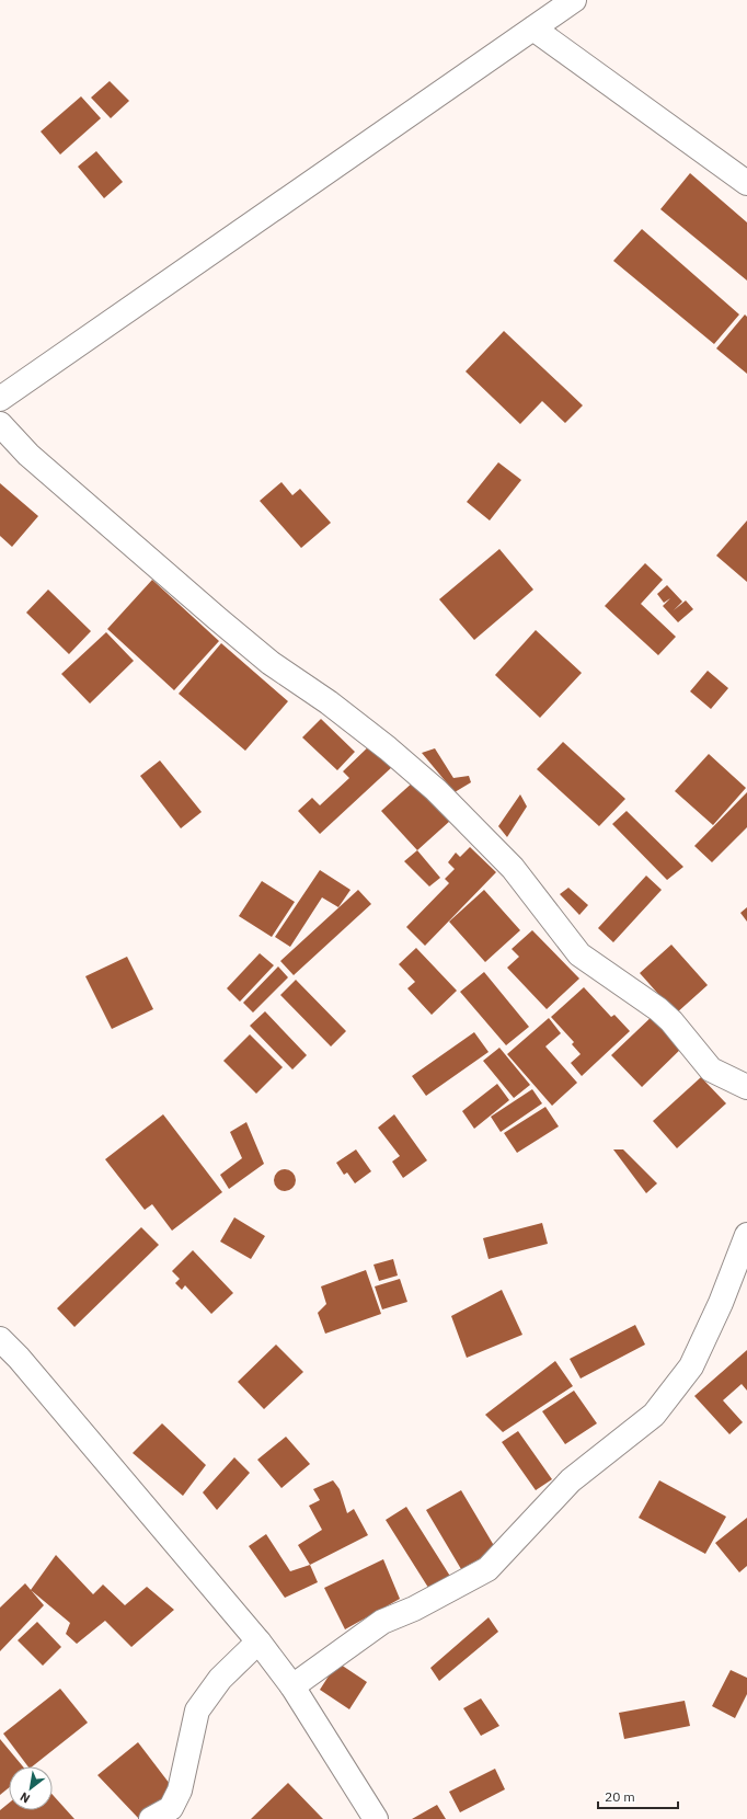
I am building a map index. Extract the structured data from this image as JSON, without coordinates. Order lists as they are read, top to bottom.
{
  "scale_bar": "20 m",
  "north": "bottom left"
}
